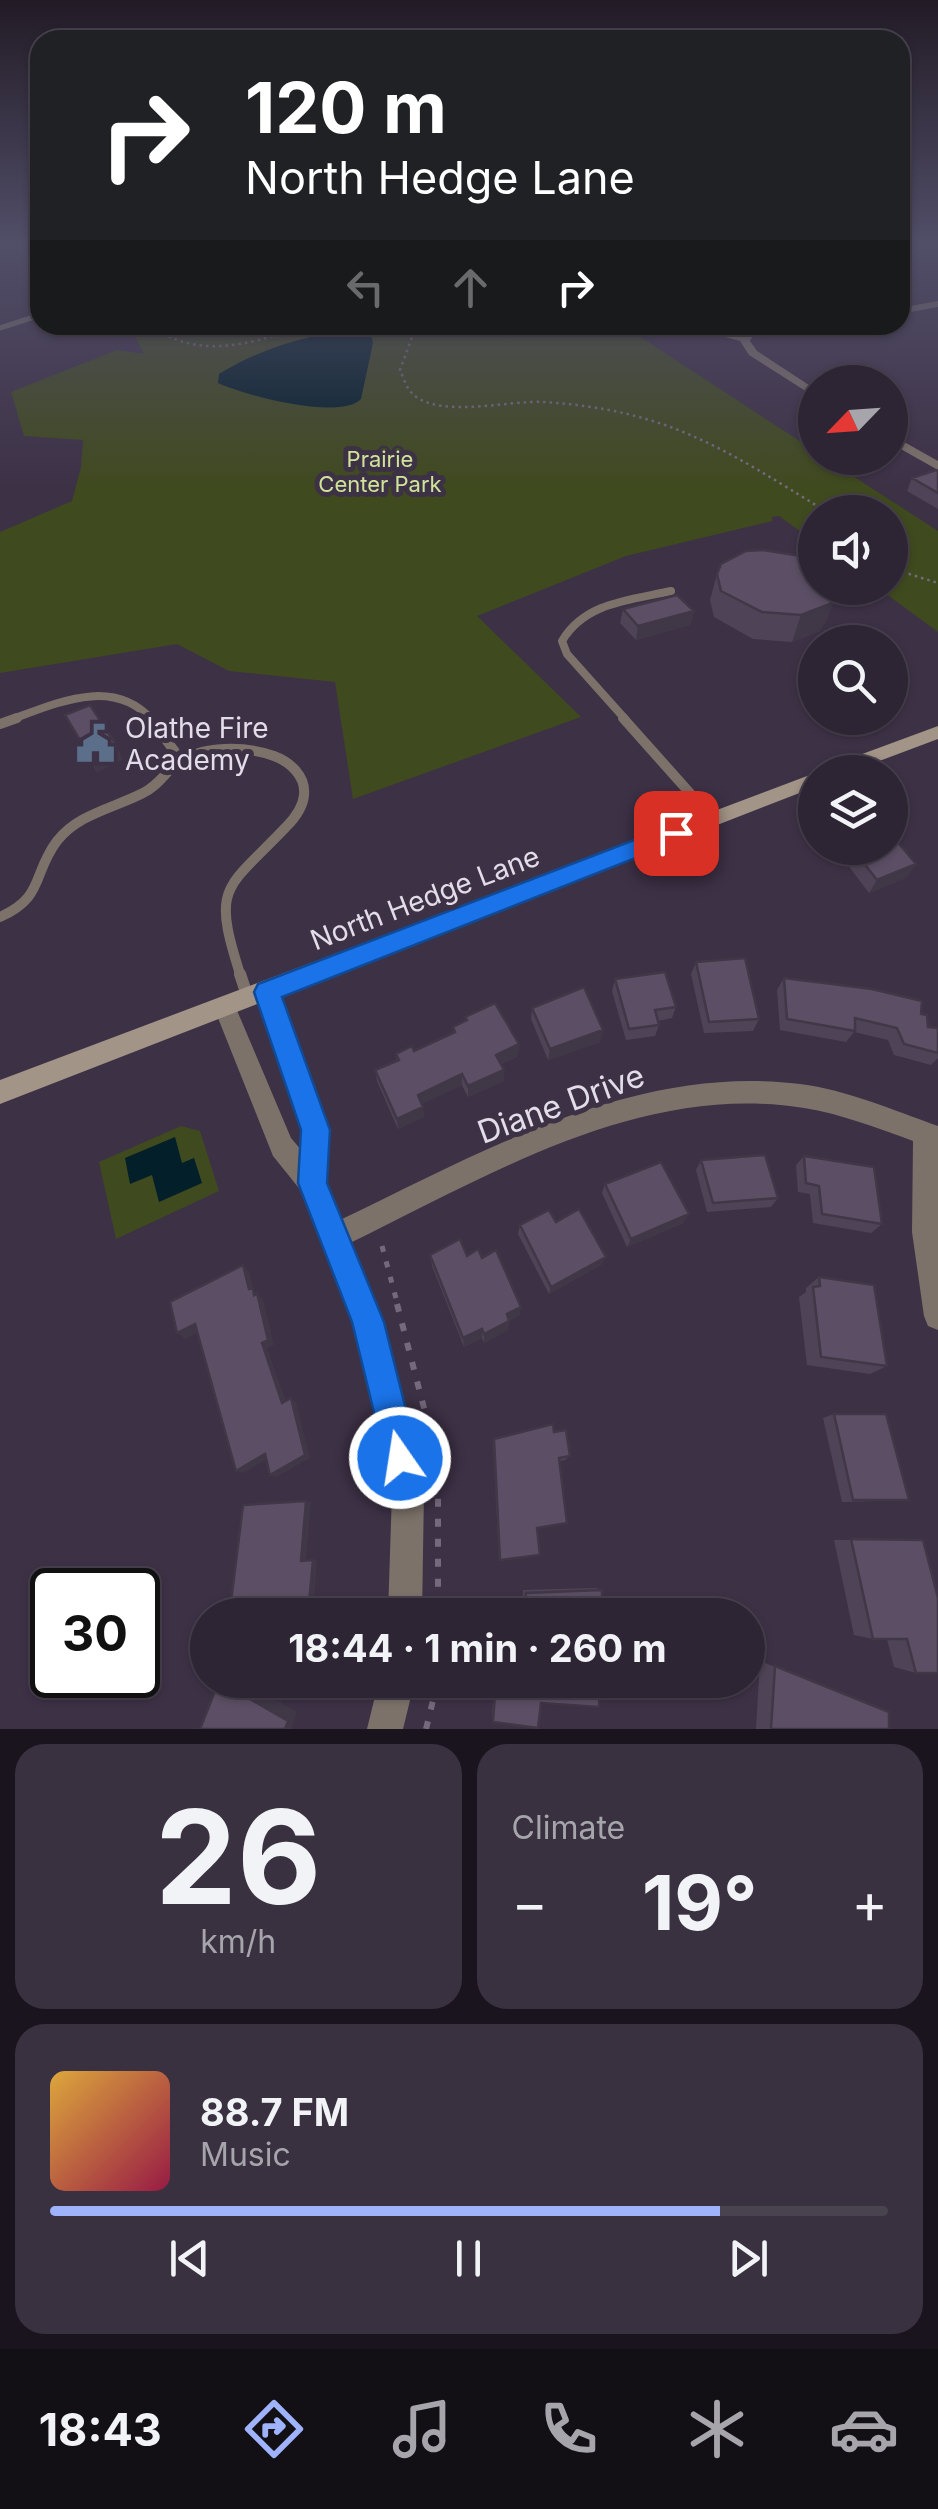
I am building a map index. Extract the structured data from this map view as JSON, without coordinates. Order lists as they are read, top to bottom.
{
  "streets": {
    "street": ["North Hedge Lane", "Diane Drive"]
  },
  "parks": ["Prairie Center Park"],
  "places": {
    "public building": ["Olathe Fire Academy"]
  },
  "north": "bottom left",
  "page": {
    "turn": ["120 m", "North Hedge Lane"],
    "limit": "30",
    "trip": "18:44 · 1 min · 260 m",
    "tile": [
      ["26", "km/h"],
      "Climate"
    ],
    "heat": ["−", "19°", "+"],
    "song": ["88.7 FM", "Music"],
    "tabs": "18:43"
  }
}
